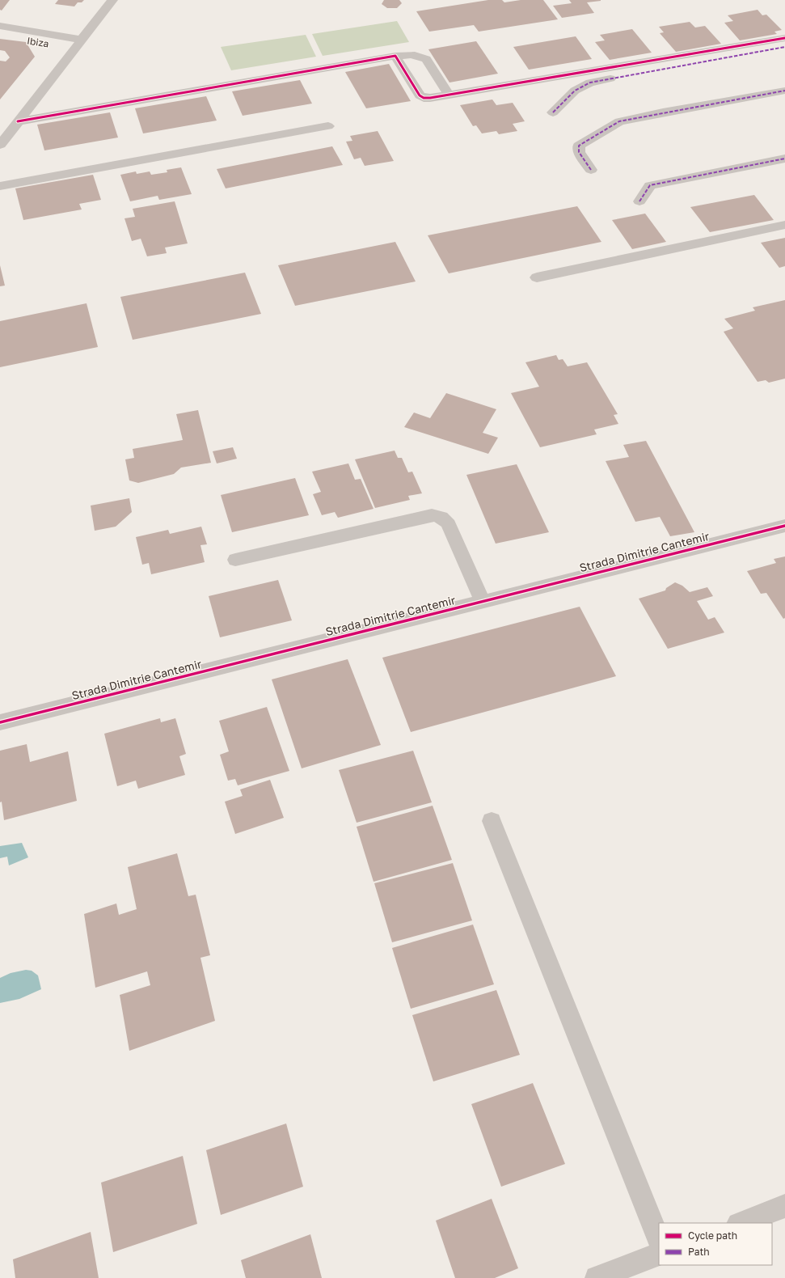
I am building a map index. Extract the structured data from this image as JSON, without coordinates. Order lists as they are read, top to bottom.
{
  "streets": {
    "street": ["Ibiza", "Strada Dimitrie Cantemir"]
  },
  "legend": ["Cycle path", "Path"]
}
